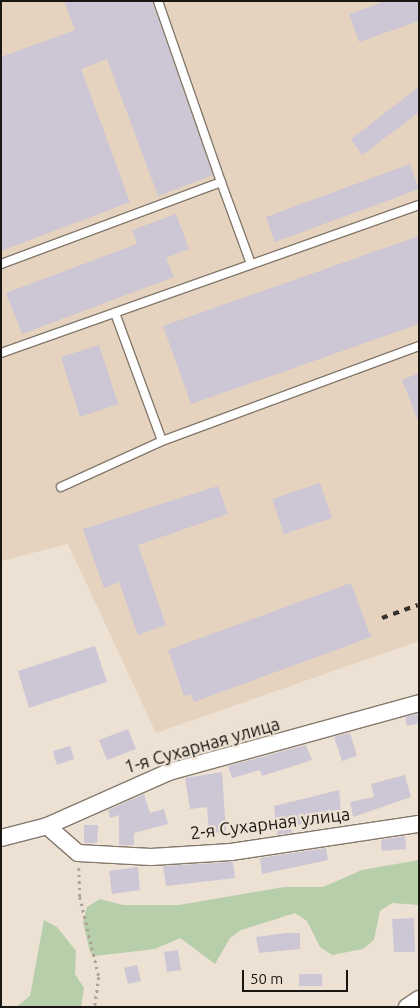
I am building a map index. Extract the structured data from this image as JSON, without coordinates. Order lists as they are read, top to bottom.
{
  "streets": {
    "street": ["1-я Сухарная улица", "2-я Сухарная улица"]
  },
  "scale_bar": "50 m"
}
